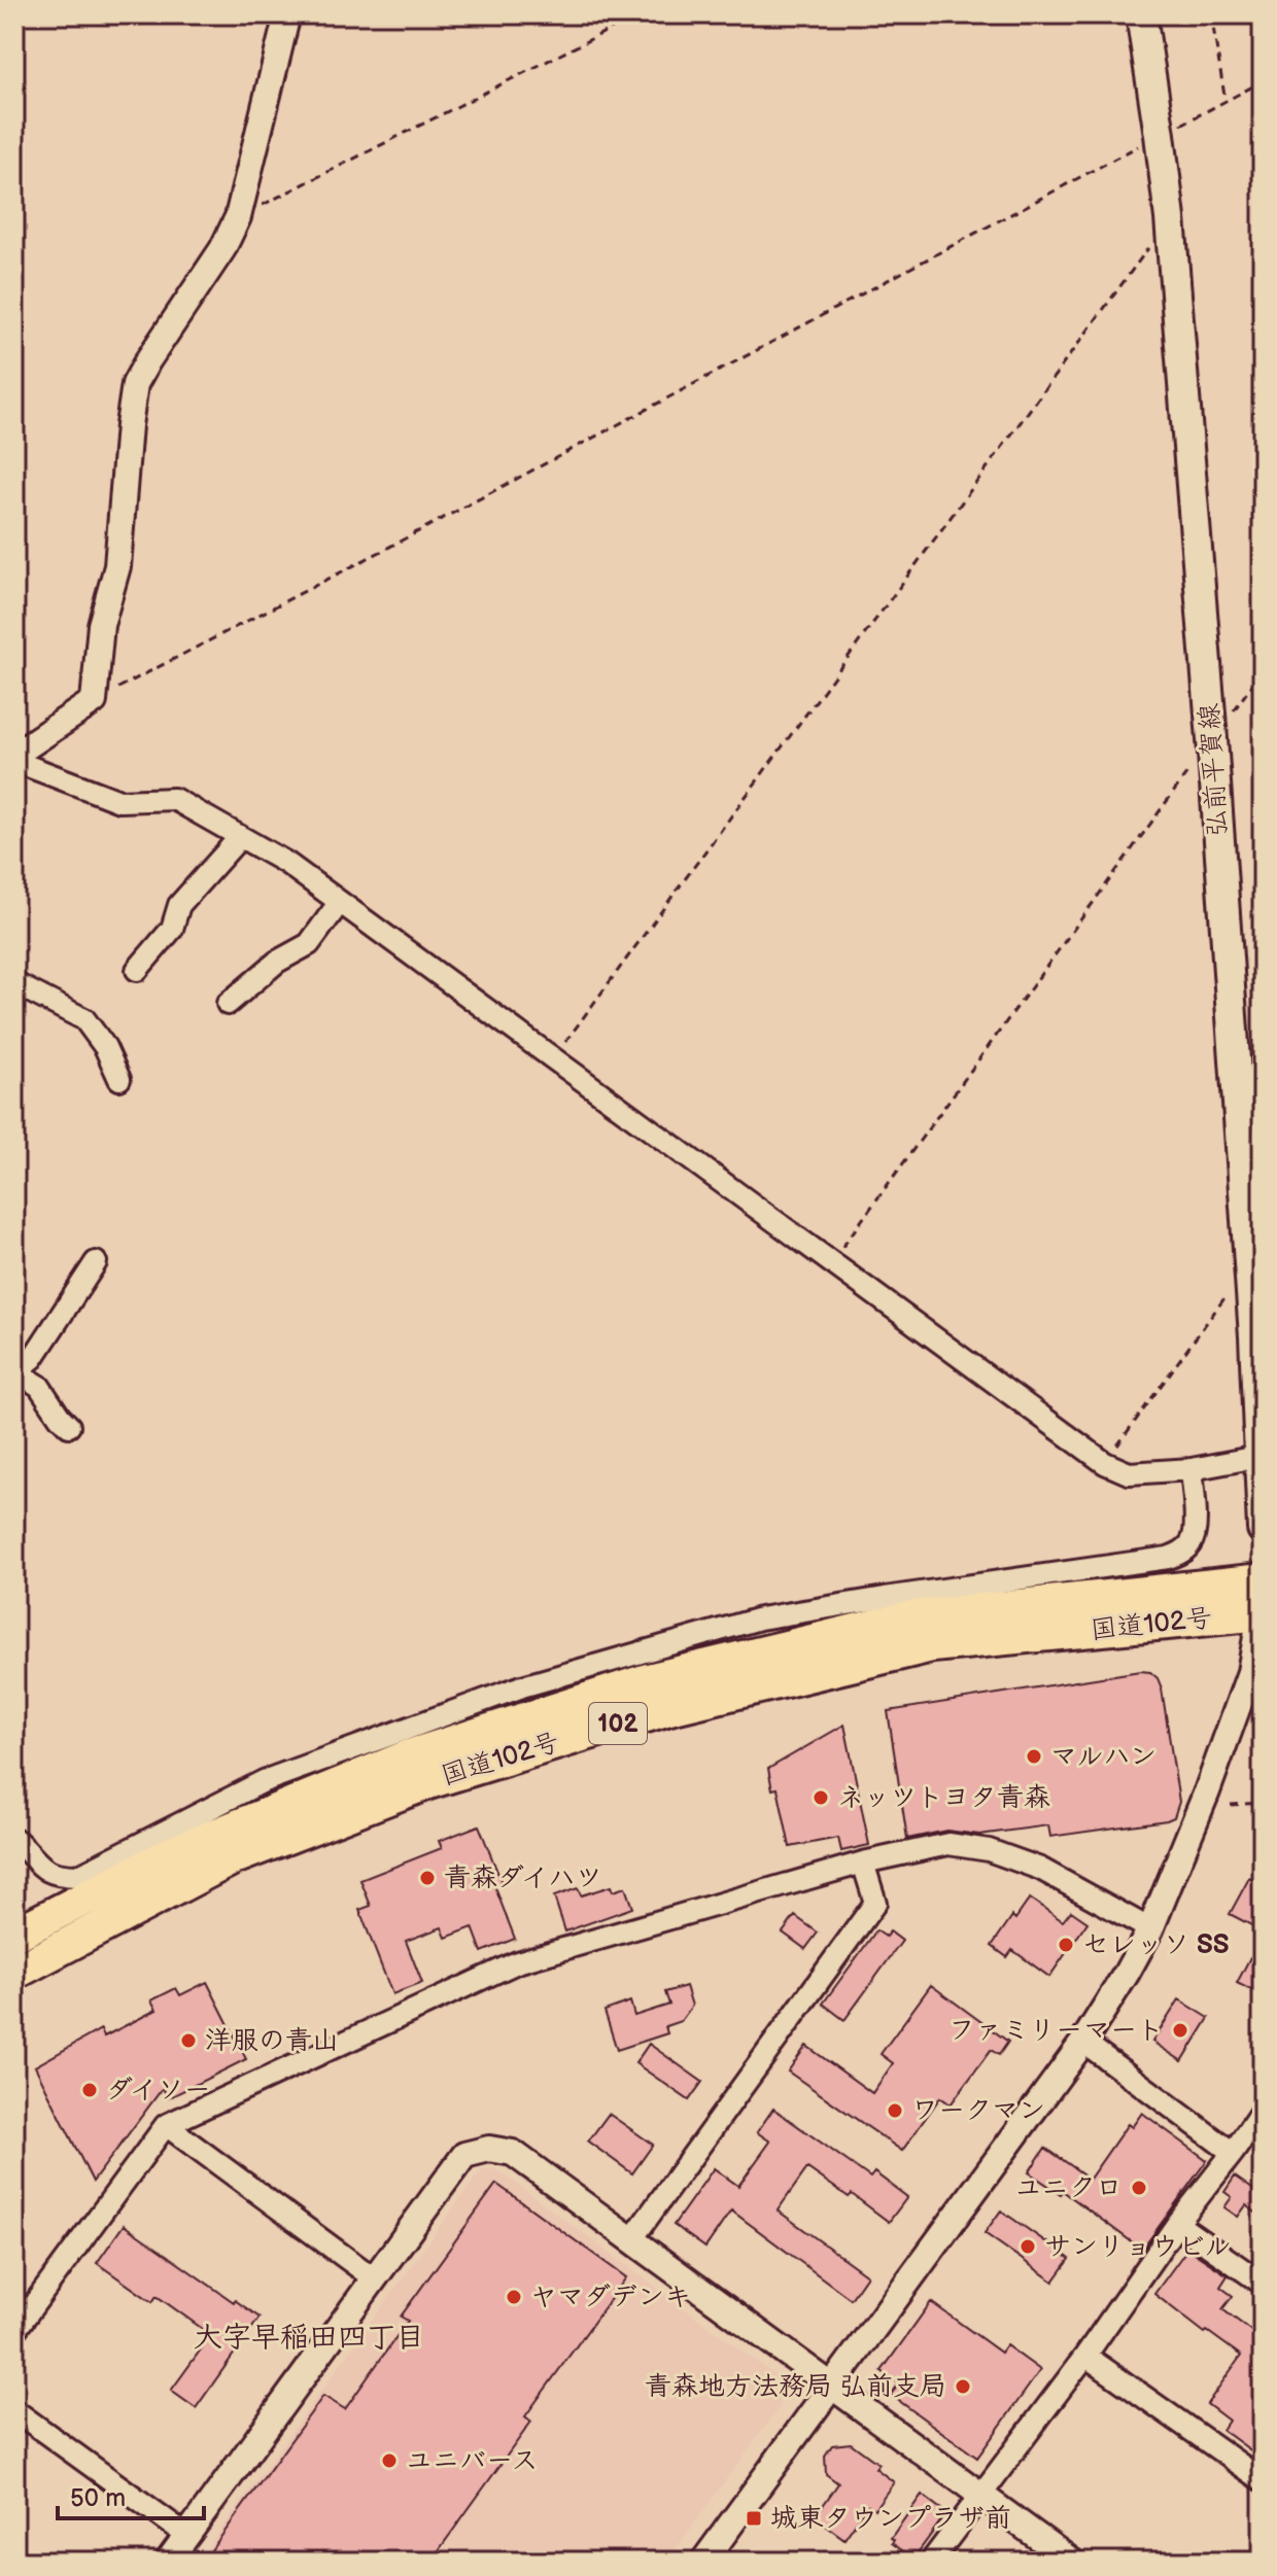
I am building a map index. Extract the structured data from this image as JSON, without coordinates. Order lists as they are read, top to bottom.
{
  "streets": {
    "highway": ["国道102号", "102"],
    "main road": ["弘前平賀線"]
  },
  "districts": ["大字早稲田四丁目"],
  "places": {
    "other": [
      "マルハン",
      "ネッツトヨタ青森",
      "青森ダイハツ",
      "セレッソ SS",
      "ファミリーマート",
      "洋服の青山",
      "ダイソー",
      "ワークマン",
      "ユニクロ",
      "サンリョウビル",
      "ヤマダデンキ",
      "青森地方法務局 弘前支局",
      "ユニバース"
    ],
    "transit": ["城東タウンプラザ前"]
  },
  "scale_bar": "50 m"
}
